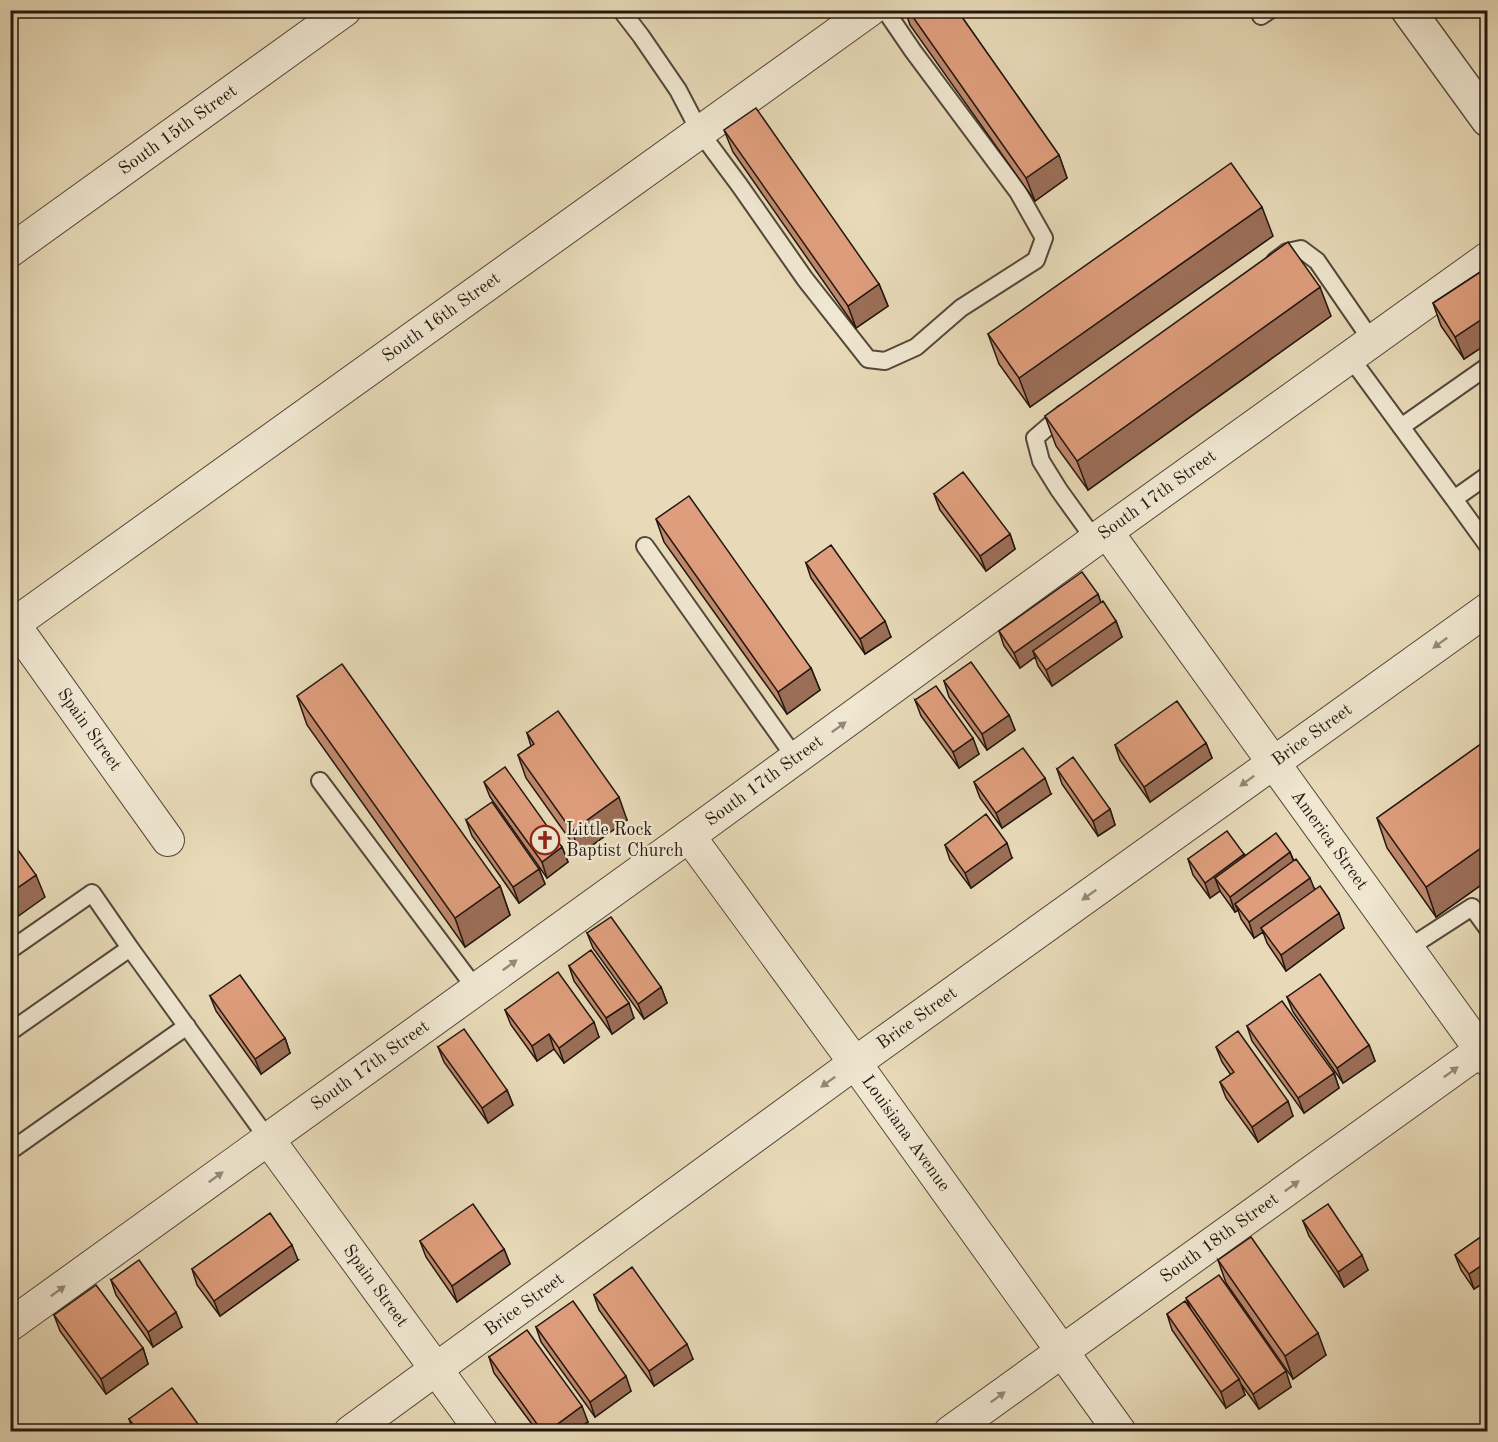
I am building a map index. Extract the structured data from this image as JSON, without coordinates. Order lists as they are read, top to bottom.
{
  "streets": {
    "street": [
      "South 15th Street",
      "South 16th Street",
      "South 17th Street",
      "Spain Street",
      "Brice Street",
      "America Street",
      "Louisiana Avenue",
      "South 18th Street"
    ]
  },
  "crossings": [
    ["South 16th Street", "Spain Street"],
    ["South 17th Street", "Spain Street"],
    ["South 17th Street", "America Street"],
    ["South 17th Street", "Louisiana Avenue"],
    ["Spain Street", "Brice Street"],
    ["Brice Street", "America Street"],
    ["Brice Street", "Louisiana Avenue"],
    ["America Street", "South 18th Street"],
    ["Louisiana Avenue", "South 18th Street"]
  ],
  "one_way": ["South 17th Street", "Brice Street", "South 18th Street"],
  "places": {
    "church": ["Little Rock Baptist Church"]
  }
}
